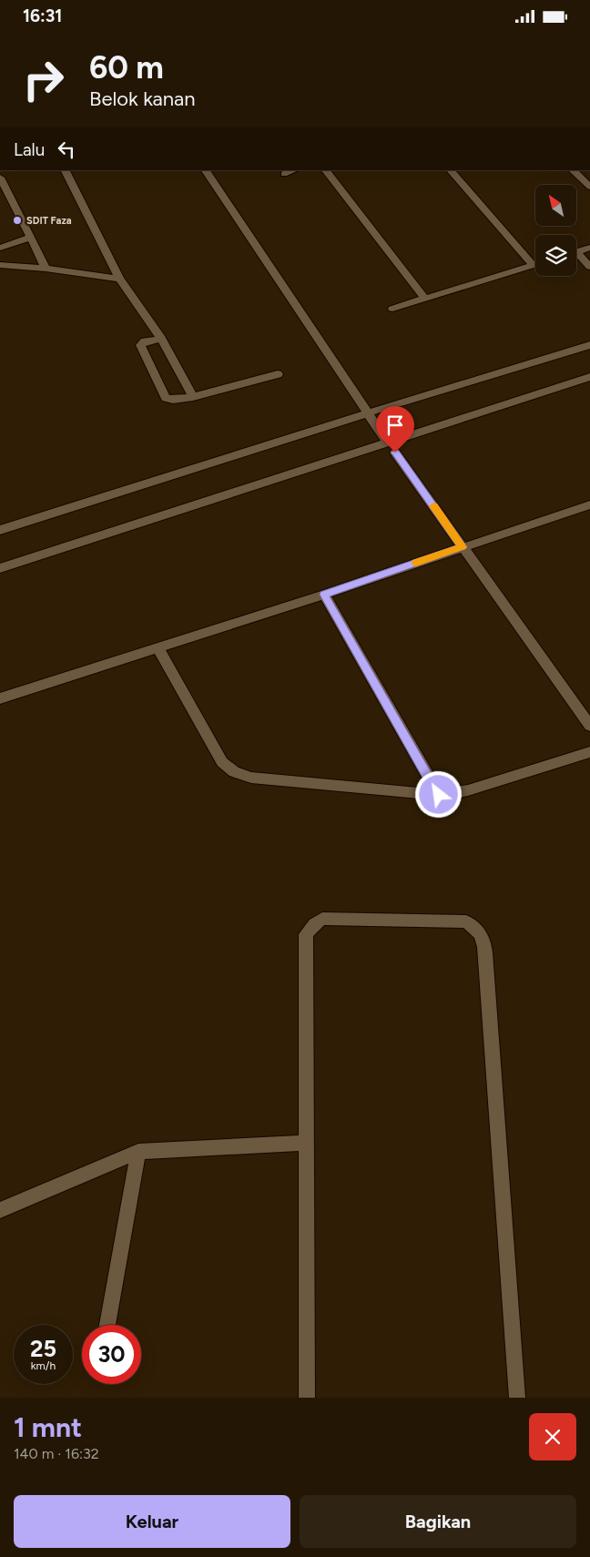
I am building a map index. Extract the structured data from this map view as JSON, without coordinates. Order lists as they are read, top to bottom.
{
  "places": ["SDIT Faza"],
  "north": "top left",
  "page": {
    "status": "16:31",
    "turn": ["60 m", "Belok kanan"],
    "then": "Lalu",
    "speed": "25 km/h",
    "limit": "30",
    "heading": ["1 mnt", "140 m · 16:32"],
    "buttons": ["Keluar", "Bagikan"]
  }
}
